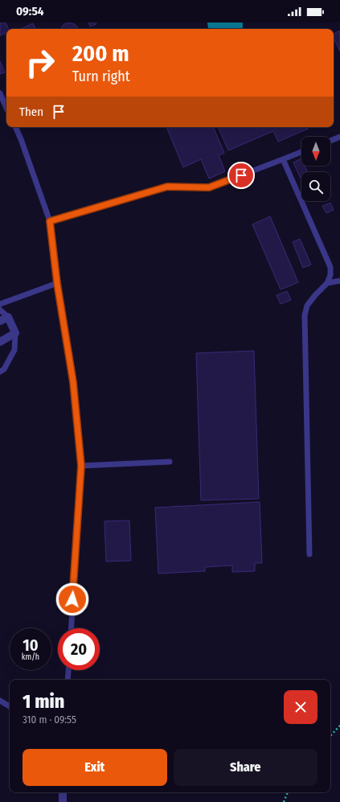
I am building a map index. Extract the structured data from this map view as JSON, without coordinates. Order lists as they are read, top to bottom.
{
  "north": "bottom",
  "page": {
    "status": "09:54",
    "turn": ["200 m", "Turn right"],
    "then": "Then",
    "speed": "10 km/h",
    "limit": "20",
    "heading": ["1 min", "310 m · 09:55"],
    "buttons": ["Exit", "Share"]
  }
}
